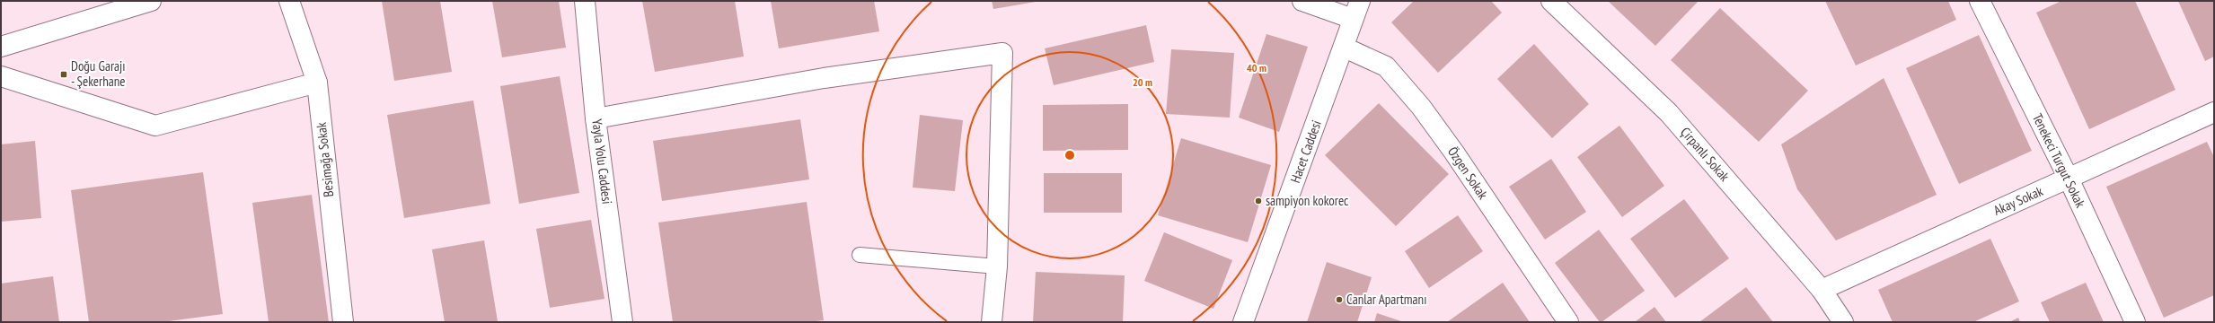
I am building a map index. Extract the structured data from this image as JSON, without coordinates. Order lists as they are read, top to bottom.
{
  "streets": {
    "street": [
      "Hacet Caddesi",
      "Çirpanlı Sokak",
      "Besimağa Sokak",
      "Tenekeci Turgut Sokak",
      "Yayla Yolu Caddesi",
      "Özgen Sokak",
      "Akay Sokak"
    ]
  },
  "crossings": [
    ["Hacet Caddesi", "Özgen Sokak"],
    ["Çirpanlı Sokak", "Akay Sokak"],
    ["Tenekeci Turgut Sokak", "Akay Sokak"]
  ],
  "places": {
    "transit": ["Doğu Garajı - Şekerhane"],
    "other": ["sampiyon kokorec", "Canlar Apartmanı"]
  },
  "rings": ["40 m", "20 m"]
}
